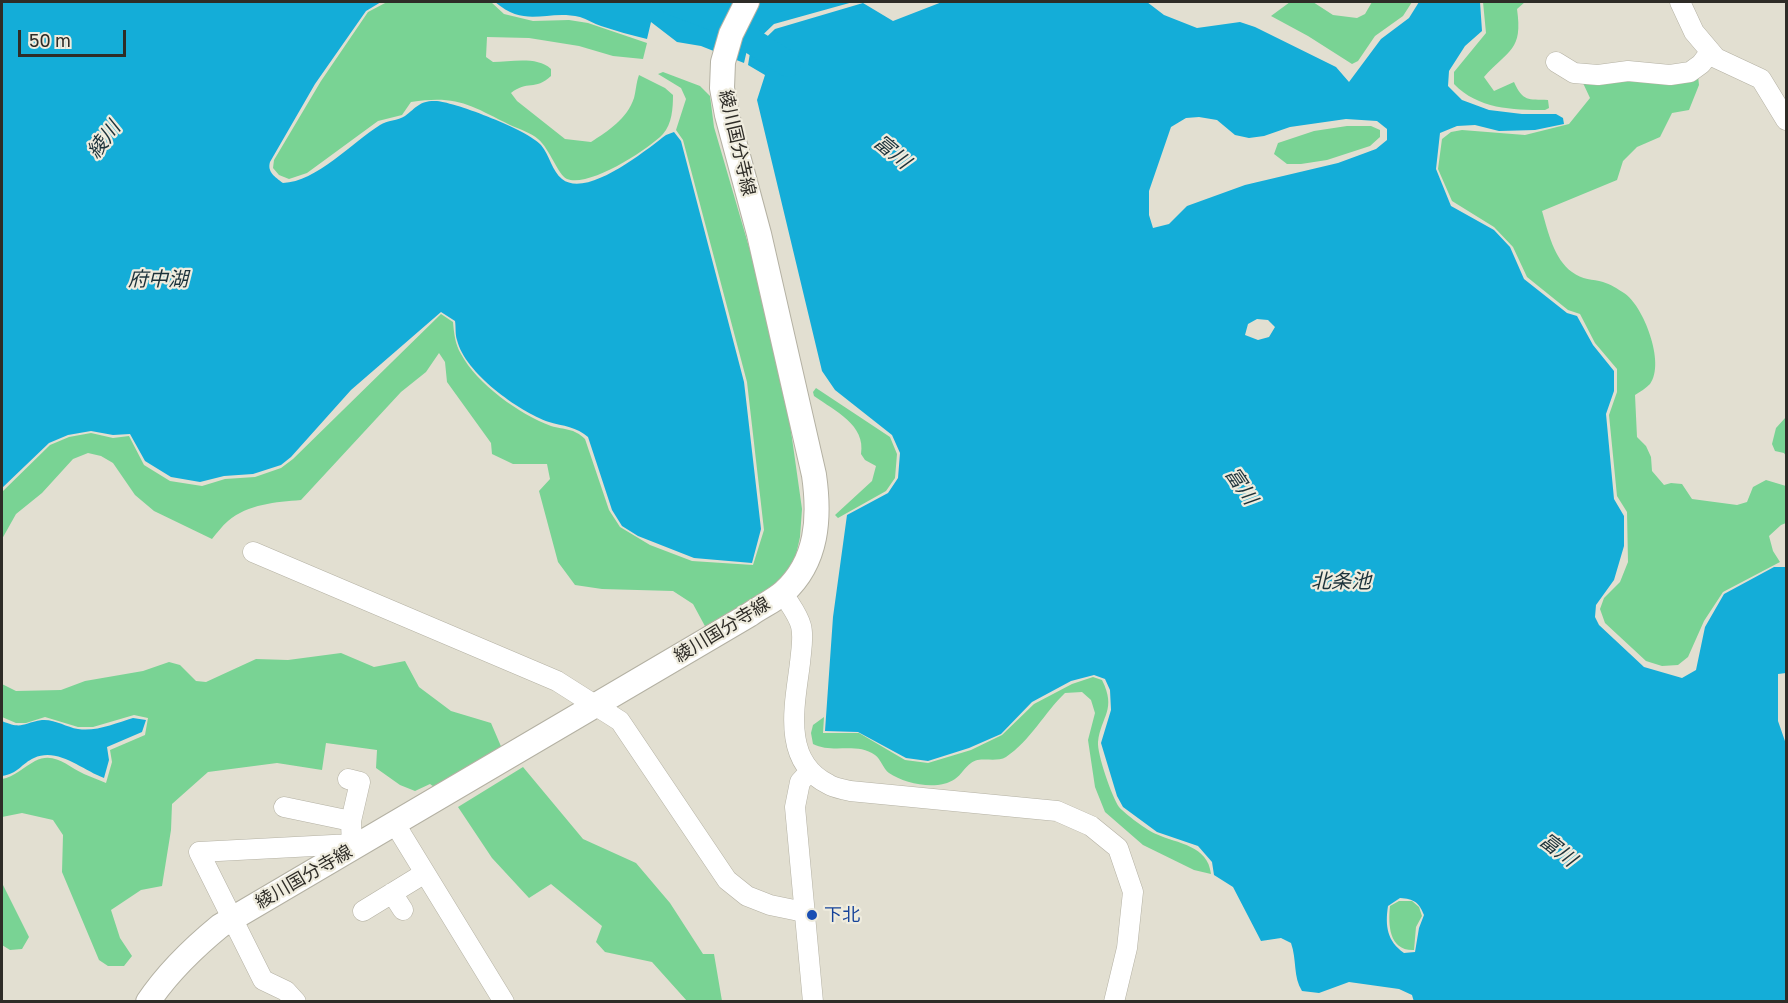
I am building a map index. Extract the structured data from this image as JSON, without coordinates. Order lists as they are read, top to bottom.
{
  "streets": {
    "main road": ["綾川国分寺線"]
  },
  "water": [
    "綾川",
    "富川",
    "府中湖",
    "北条池"
  ],
  "places": ["下北"],
  "scale_bar": "50 m"
}
